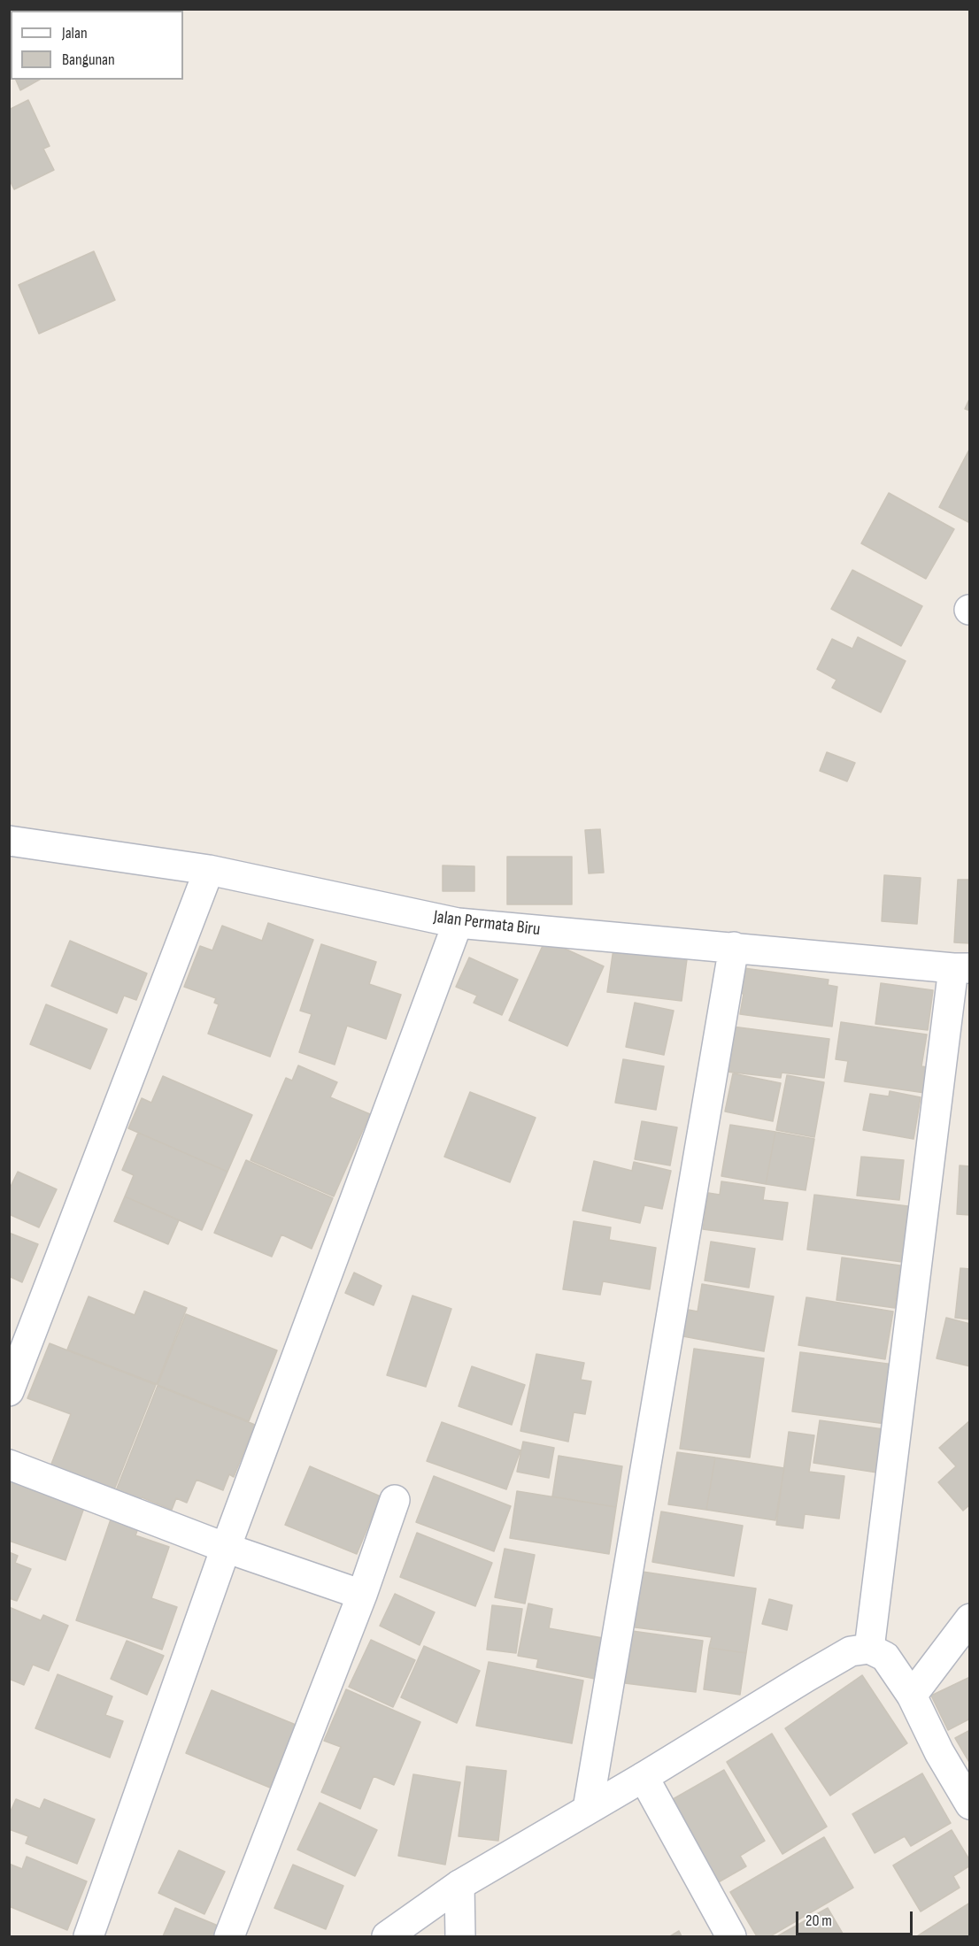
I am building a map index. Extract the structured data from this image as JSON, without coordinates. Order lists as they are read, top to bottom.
{
  "streets": {
    "street": ["Jalan Permata Biru"]
  },
  "legend": ["Jalan", "Bangunan"],
  "scale_bar": "20 m"
}
